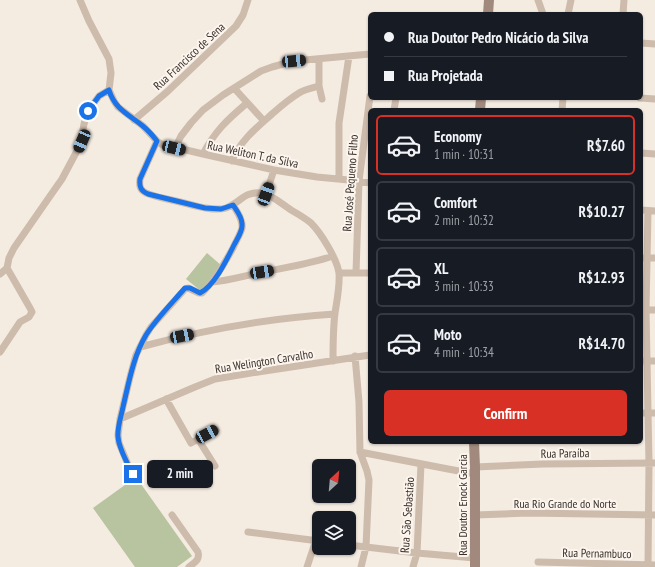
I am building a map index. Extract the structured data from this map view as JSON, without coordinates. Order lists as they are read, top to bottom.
{
  "streets": {
    "street": [
      "Rua Francisco de Sena",
      "Rua Weliton T. da Silva",
      "Rua José Pequeno Filho",
      "Rua Welington Carvalho",
      "Rua Paraíba",
      "Rua Rio Grande do Norte",
      "Rua Doutor Enock Garcia",
      "Rua São Sebastião",
      "Rua Pernambuco"
    ]
  },
  "crossings": [
    ["Rua Francisco de Sena", "Rua Weliton T. da Silva"],
    ["Rua Weliton T. da Silva", "Rua José Pequeno Filho"],
    ["Rua Paraíba", "Rua Doutor Enock Garcia"],
    ["Rua Paraíba", "Rua São Sebastião"],
    ["Rua Rio Grande do Norte", "Rua Doutor Enock Garcia"]
  ],
  "north": "top right",
  "page": {
    "banner": ["Rua Doutor Pedro Nicácio da Silva", "Rua Projetada"],
    "list": [
      {
        "name": "Economy",
        "note": "1 min · 10:31",
        "value": "R$7.60"
      },
      {
        "name": "Comfort",
        "note": "2 min · 10:32",
        "value": "R$10.27"
      },
      {
        "name": "XL",
        "note": "3 min · 10:33",
        "value": "R$12.93"
      },
      {
        "name": "Moto",
        "note": "4 min · 10:34",
        "value": "R$14.70"
      }
    ],
    "buttons": "Confirm",
    "bubble": "2 min"
  }
}
